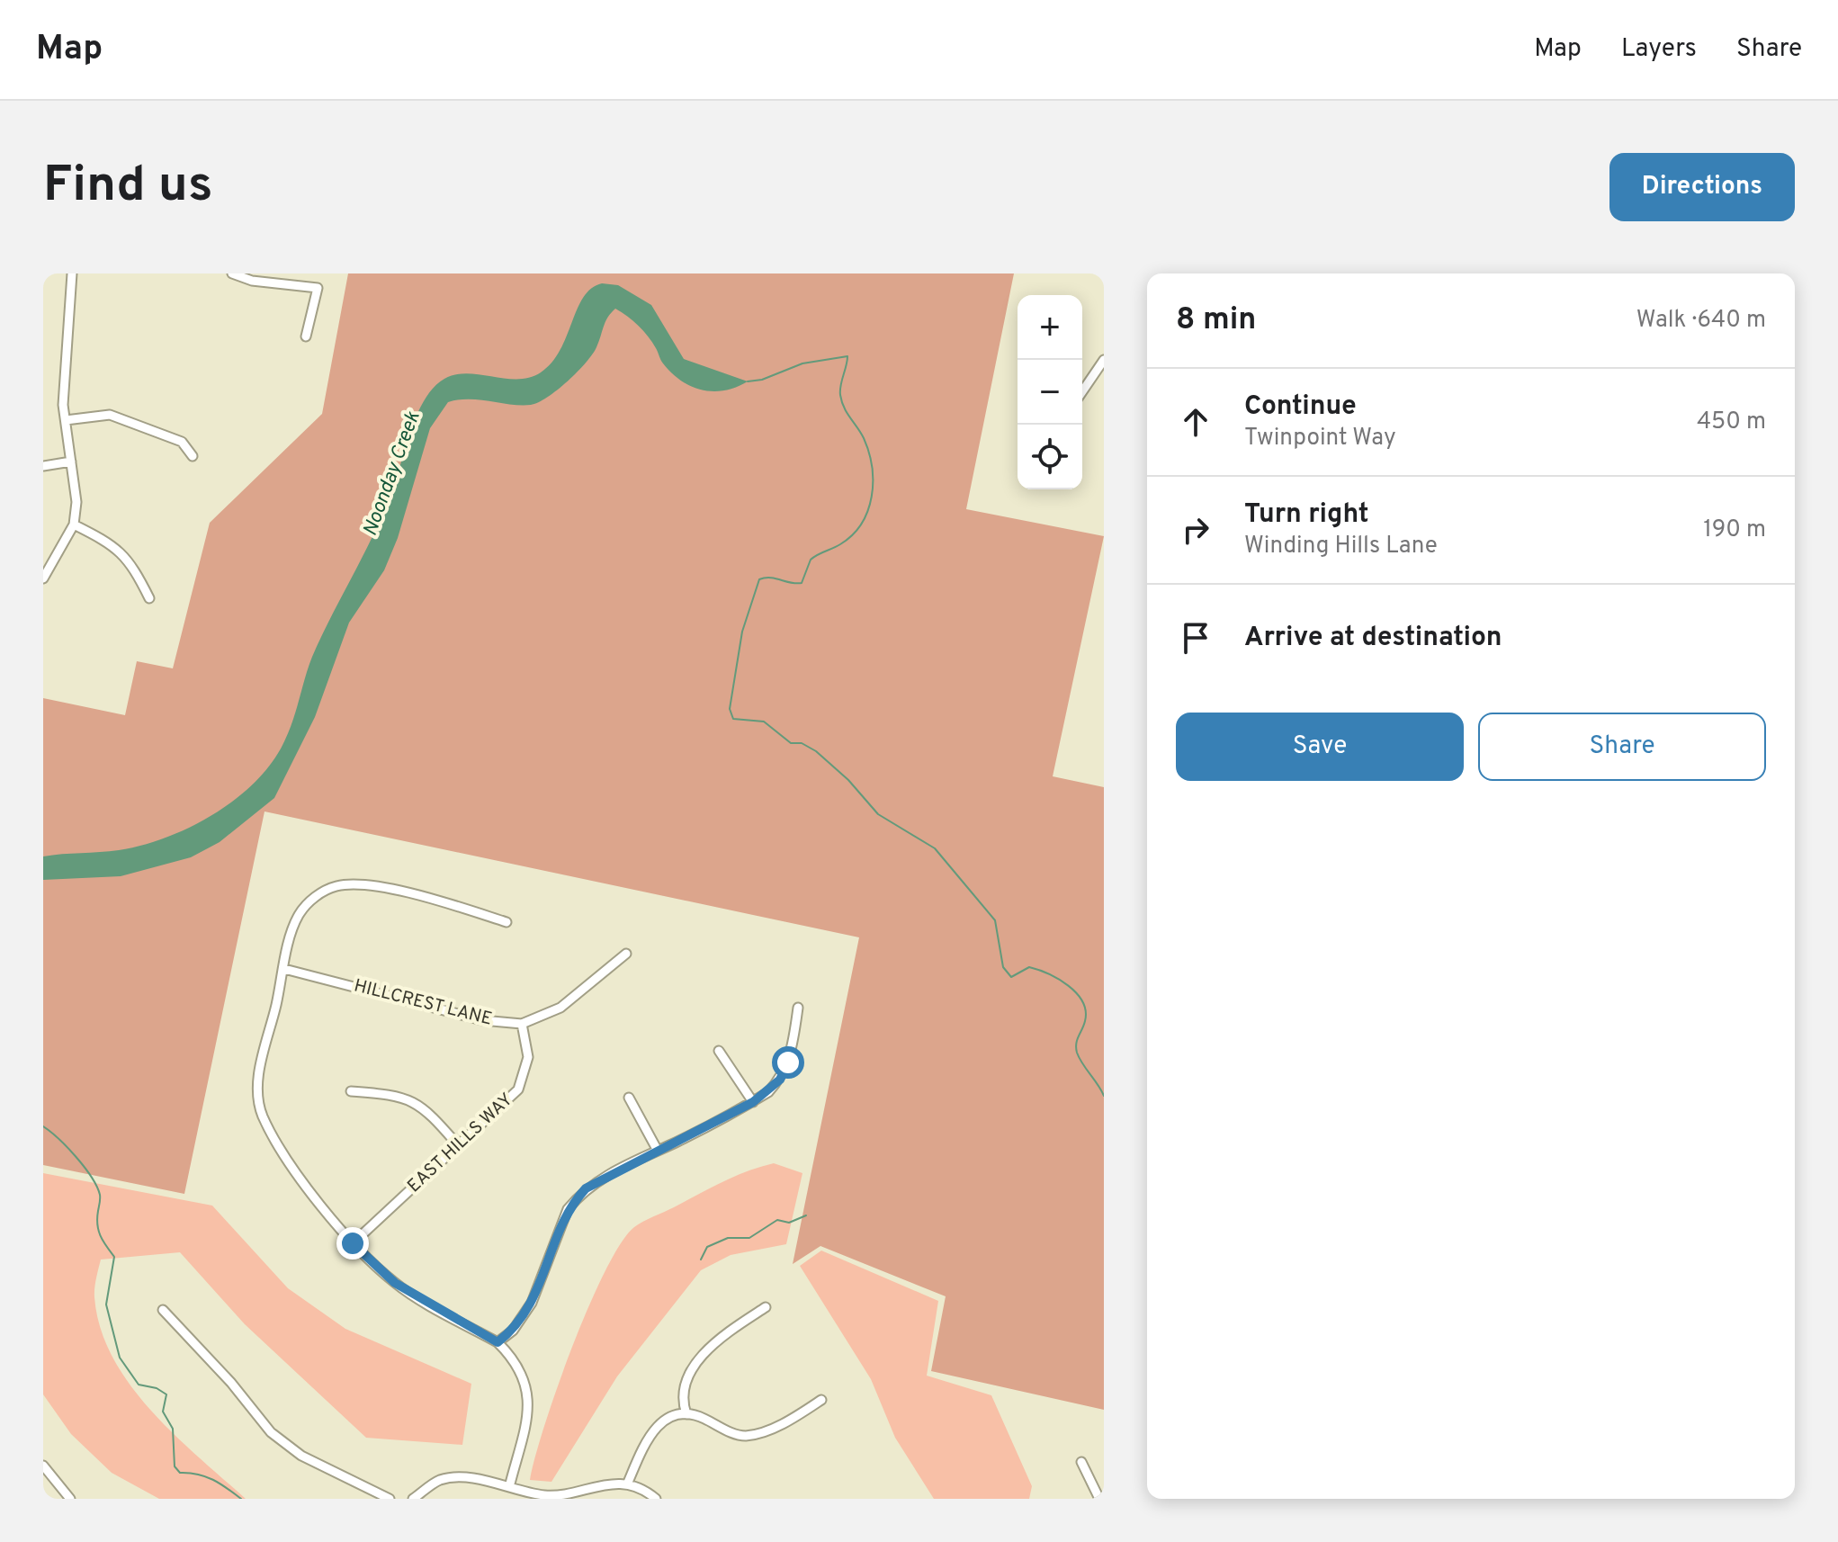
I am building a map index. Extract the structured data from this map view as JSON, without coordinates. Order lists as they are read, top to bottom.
{
  "streets": {
    "street": ["HILLCREST LANE", "EAST HILLS WAY"]
  },
  "crossings": [
    ["HILLCREST LANE", "EAST HILLS WAY"]
  ],
  "water": ["Noonday Creek"],
  "page": {
    "header": "Map",
    "nav": ["Map", "Layers", "Share"],
    "buttons": [
      "Directions",
      ["Save", "Share"]
    ],
    "title": "Find us",
    "heading": ["8 min", "Walk · 640 m"],
    "map_buttons": ["+", "−"],
    "list": [
      ["Continue", "Twinpoint Way", "450 m"],
      ["Turn right", "Winding Hills Lane", "190 m"],
      "Arrive at destination"
    ]
  }
}
